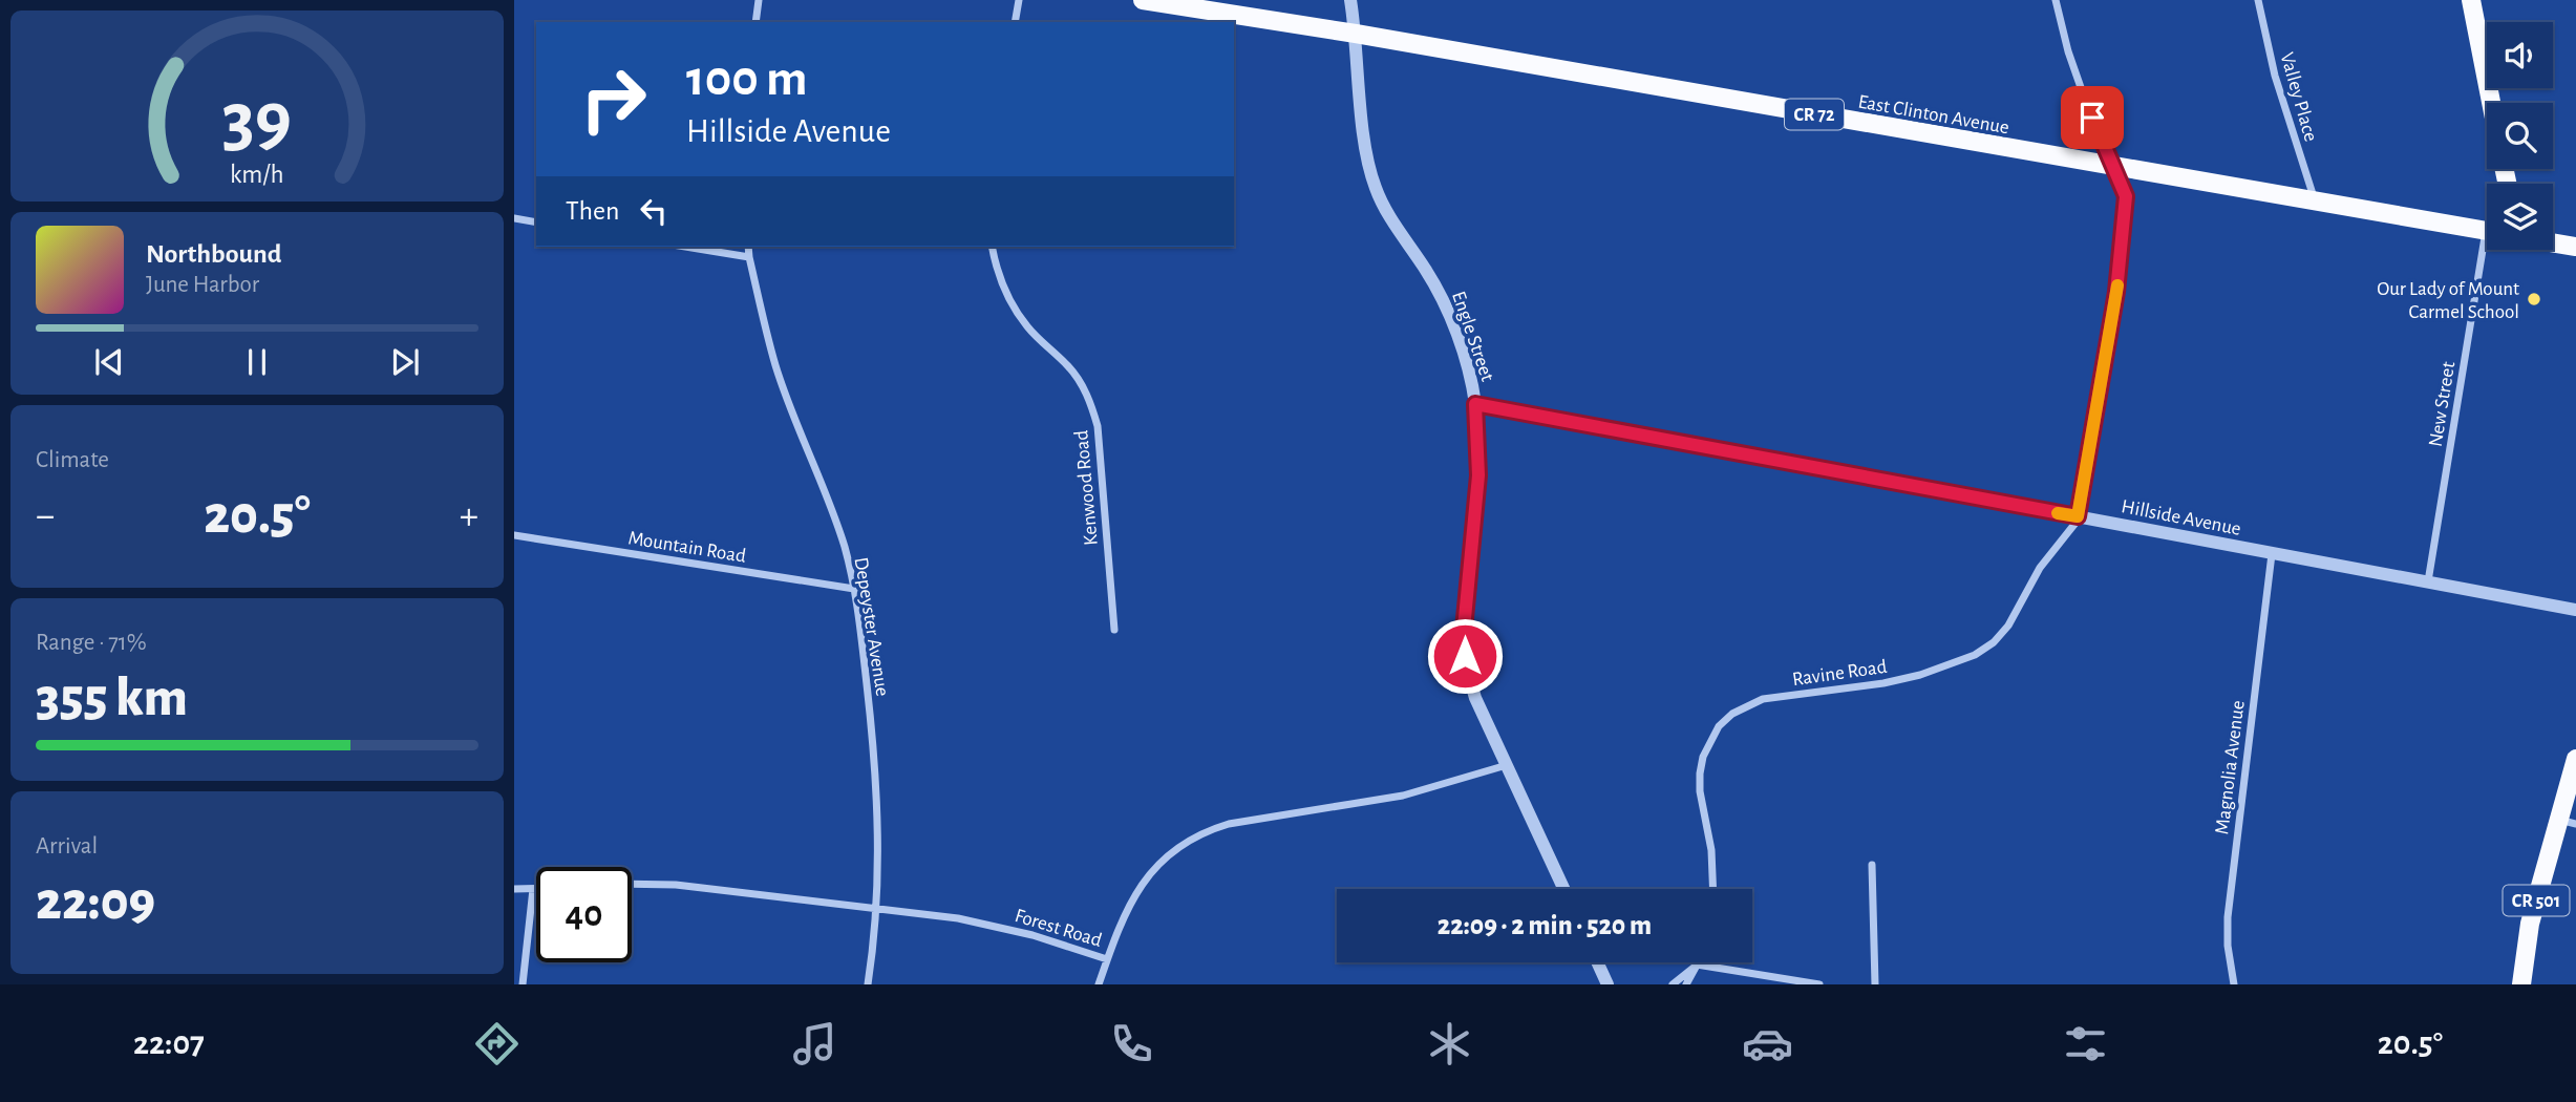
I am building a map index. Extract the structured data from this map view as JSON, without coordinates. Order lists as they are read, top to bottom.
{
  "streets": {
    "main road": ["East Clinton Avenue", "CR 72", "CR 501"],
    "street": [
      "Valley Place",
      "Engle Street",
      "New Street",
      "Kenwood Road",
      "Hillside Avenue",
      "Mountain Road",
      "Depeyster Avenue",
      "Ravine Road",
      "Magnolia Avenue",
      "Forest Road"
    ]
  },
  "crossings": [
    ["Valley Place", "East Clinton Avenue"],
    ["East Clinton Avenue", "Engle Street"],
    ["Engle Street", "Hillside Avenue"],
    ["Engle Street", "Forest Road"],
    ["New Street", "Hillside Avenue"],
    ["Hillside Avenue", "Ravine Road"],
    ["Hillside Avenue", "Magnolia Avenue"],
    ["Mountain Road", "Depeyster Avenue"],
    ["Depeyster Avenue", "Forest Road"]
  ],
  "places": ["Our Lady of Mount Carmel School"],
  "page": {
    "turn": ["100 m", "Hillside Avenue"],
    "then": "Then",
    "song": ["Northbound", "June Harbor"],
    "tile": [
      "Climate",
      ["Range · 71%", "355 km"],
      ["Arrival", "22:09"]
    ],
    "heat": ["−", "20.5°", "+"],
    "limit": "40",
    "trip": "22:09 · 2 min · 520 m",
    "tabs": ["22:07", "20.5°"],
    "gauge": ["39", "km/h"]
  }
}
